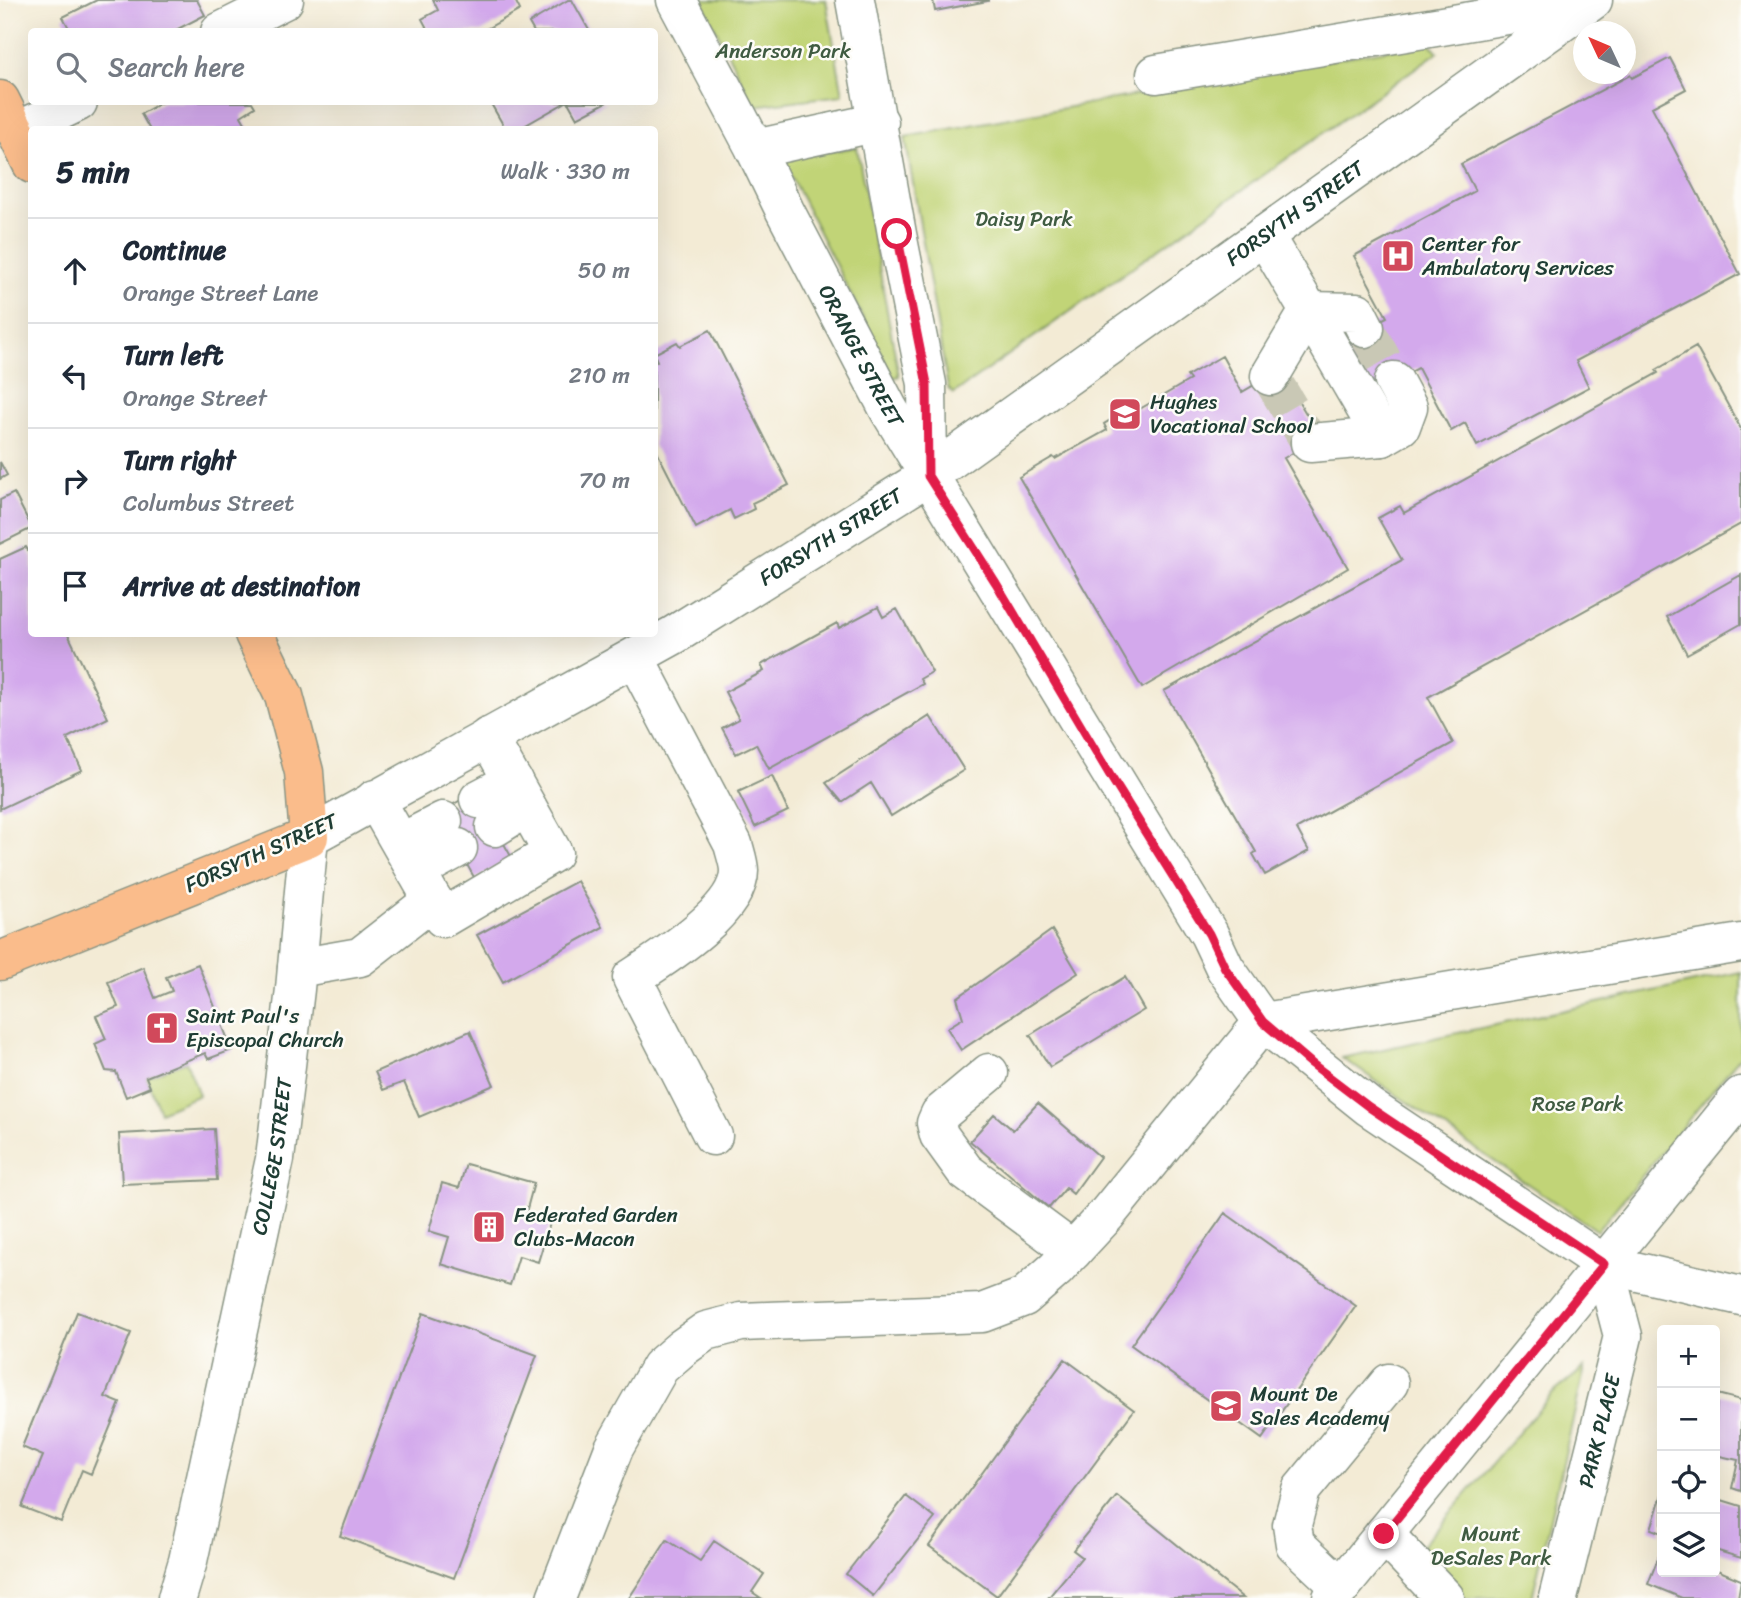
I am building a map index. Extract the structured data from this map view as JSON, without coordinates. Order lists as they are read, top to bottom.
{
  "streets": {
    "main road": ["FORSYTH STREET", "COLLEGE STREET"],
    "street": ["ORANGE STREET", "PARK PLACE"]
  },
  "crossings": [
    ["FORSYTH STREET", "ORANGE STREET"],
    ["FORSYTH STREET", "COLLEGE STREET"],
    ["ORANGE STREET", "PARK PLACE"]
  ],
  "parks": [
    "Anderson Park",
    "Daisy Park",
    "Rose Park",
    "Mount DeSales Park"
  ],
  "places": {
    "hospital": ["Center for Ambulatory Services"],
    "school or university": ["Hughes Vocational School", "Mount De Sales Academy"],
    "church": ["Saint Paul's Episcopal Church"],
    "building": ["Federated Garden Clubs-Macon"]
  },
  "north": "top left",
  "page": {
    "search": "Search here",
    "heading": ["5 min", "Walk · 330 m"],
    "list": [
      ["Continue", "Orange Street Lane", "50 m"],
      ["Turn left", "Orange Street", "210 m"],
      ["Turn right", "Columbus Street", "70 m"],
      "Arrive at destination"
    ],
    "map_buttons": ["+", "−"]
  }
}
